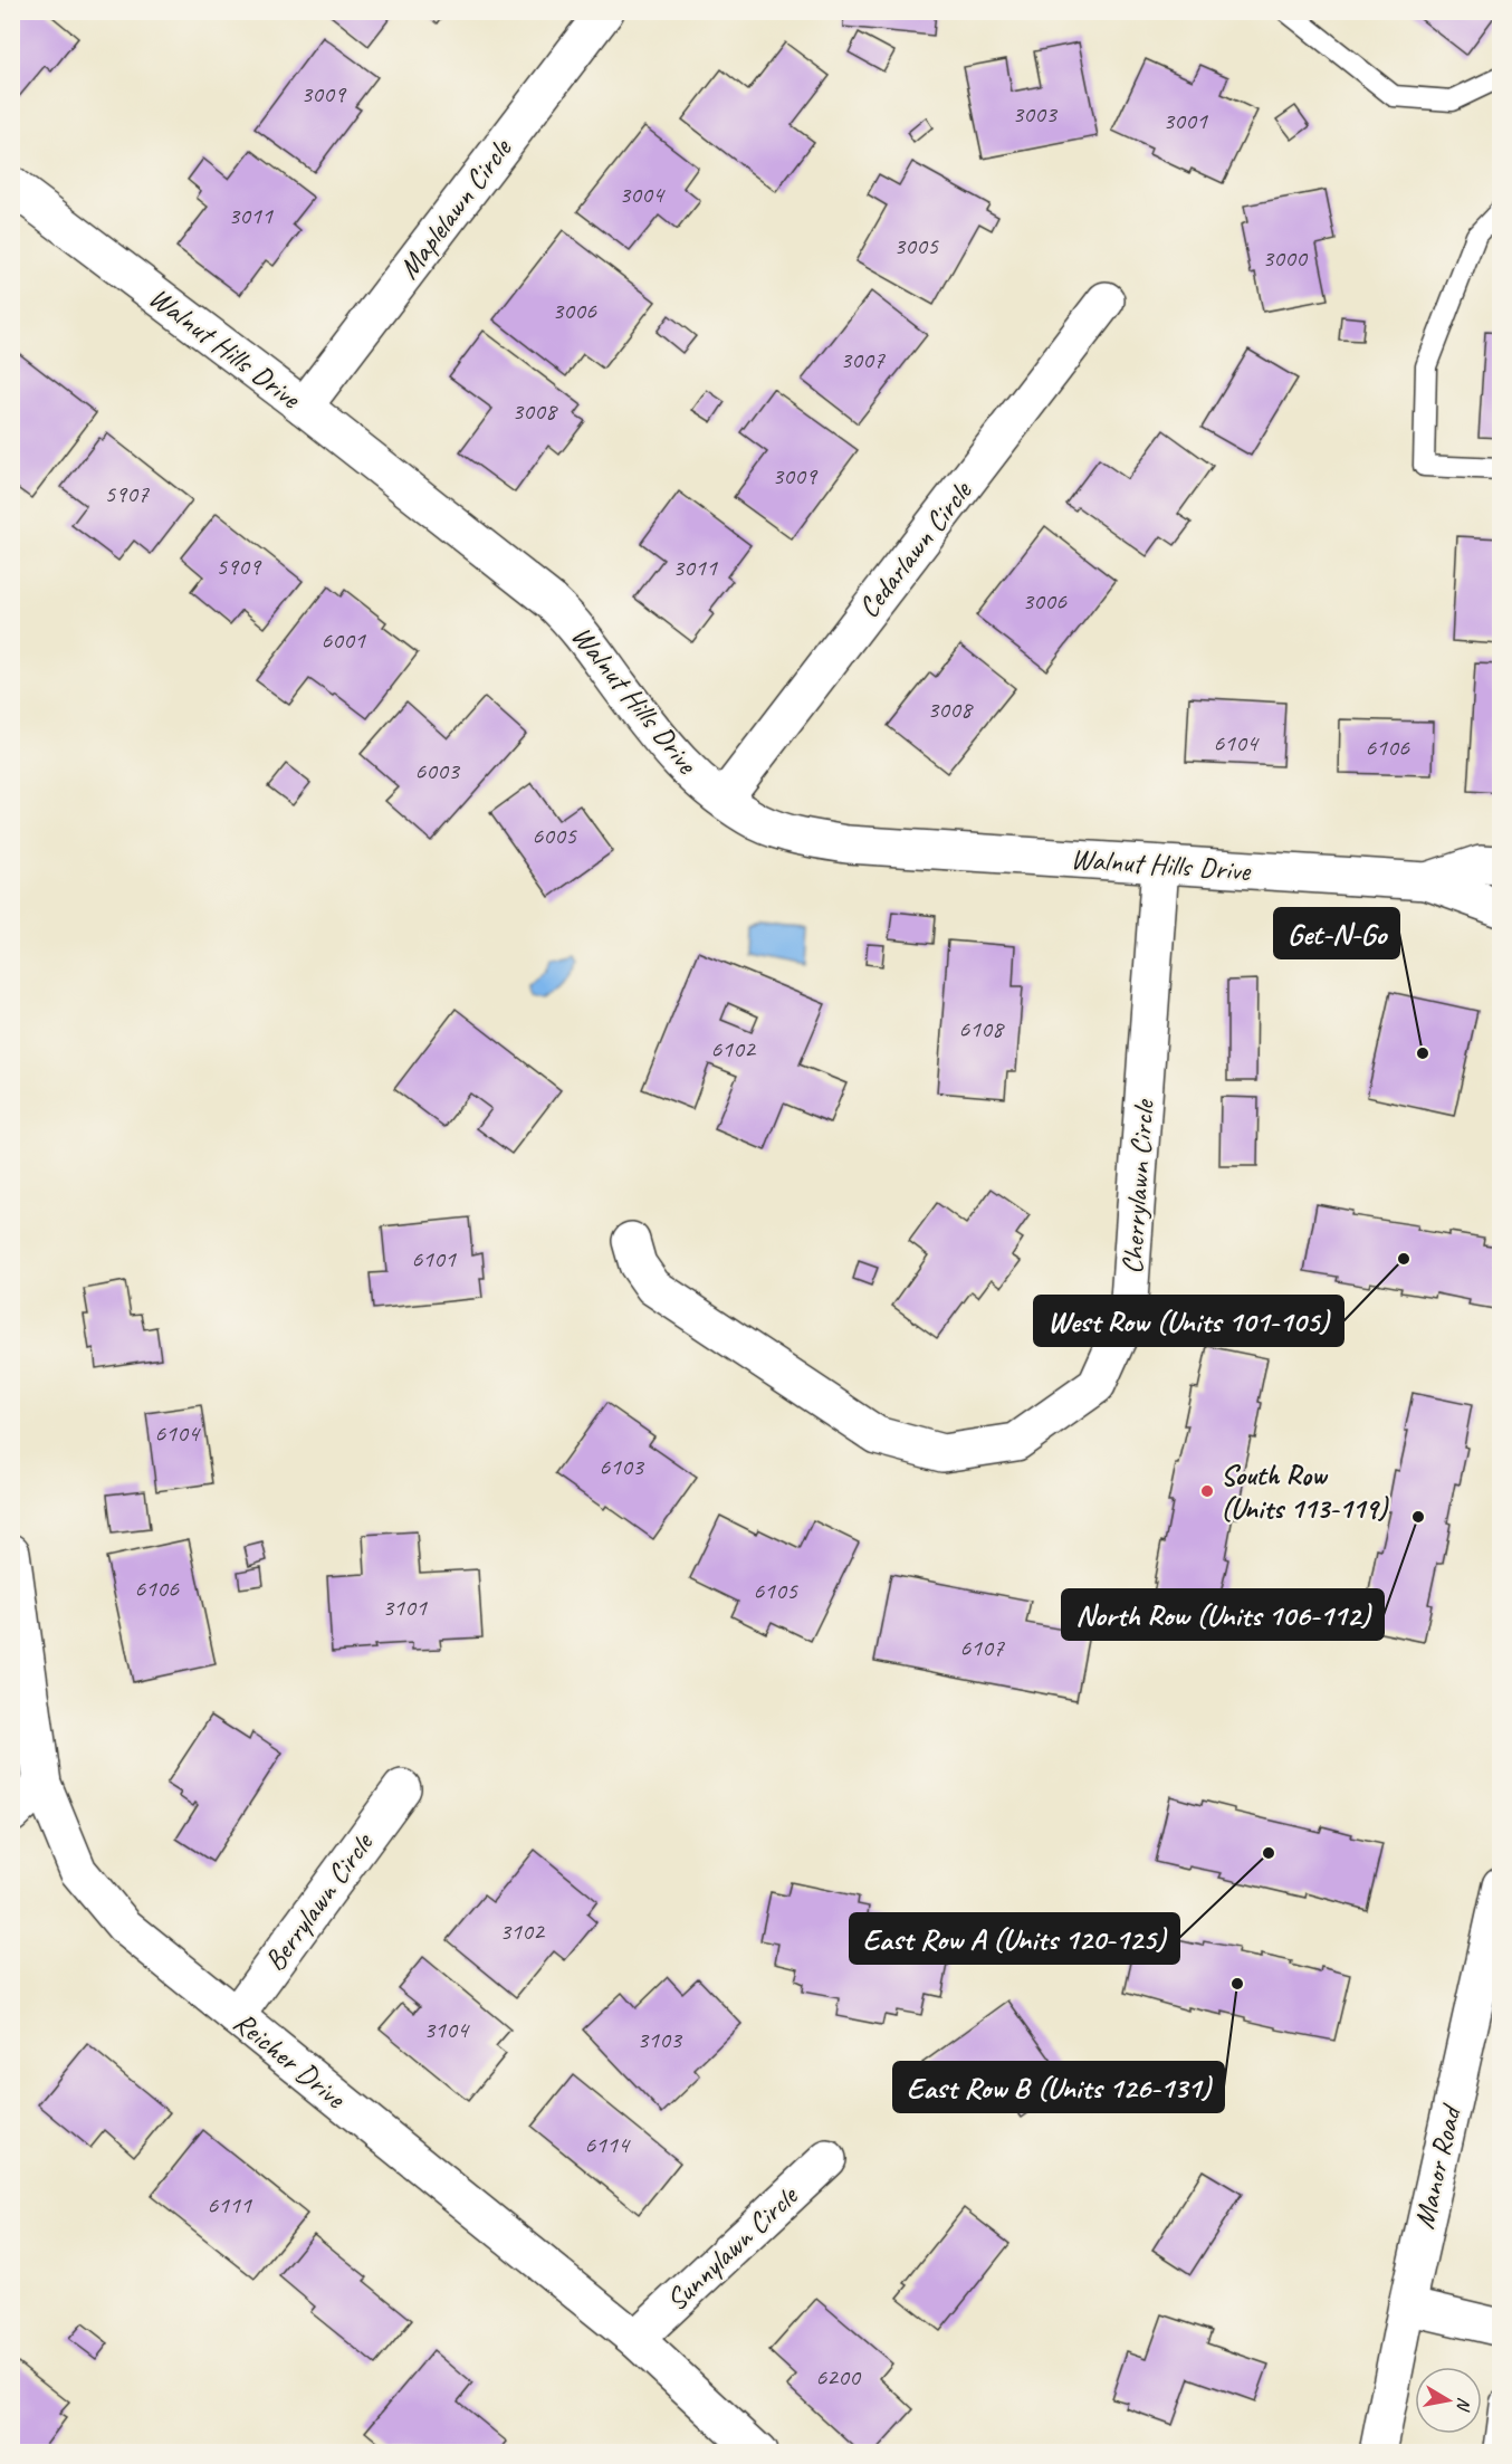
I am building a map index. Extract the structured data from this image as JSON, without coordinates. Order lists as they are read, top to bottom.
{
  "streets": {
    "street": [
      "Maplelawn Circle",
      "Walnut Hills Drive",
      "Cedarlawn Circle",
      "Cherrylawn Circle",
      "Berrylawn Circle",
      "Reicher Drive",
      "Manor Road",
      "Sunnylawn Circle"
    ]
  },
  "crossings": [
    ["Maplelawn Circle", "Walnut Hills Drive"],
    ["Walnut Hills Drive", "Cedarlawn Circle"],
    ["Walnut Hills Drive", "Cherrylawn Circle"],
    ["Berrylawn Circle", "Reicher Drive"],
    ["Reicher Drive", "Sunnylawn Circle"]
  ],
  "places": [
    "Get-N-Go",
    "West Row (Units 101-105)",
    "South Row (Units 113-119)",
    "North Row (Units 106-112)",
    "East Row A (Units 120-125)",
    "East Row B (Units 126-131)"
  ],
  "house_numbers": [
    "3009",
    "3003",
    "3001",
    "3004",
    "3011",
    "3005",
    "3000",
    "3006",
    "3007",
    "3008",
    "3009",
    "5907",
    "5909",
    "3011",
    "3006",
    "6001",
    "3008",
    "6104",
    "6106",
    "6003",
    "6005",
    "6108",
    "6102",
    "6101",
    "6104",
    "6103",
    "6106",
    "6105",
    "3101",
    "6107",
    "3102",
    "3104",
    "3103",
    "6114",
    "6111",
    "6200"
  ],
  "north": "right"
}
